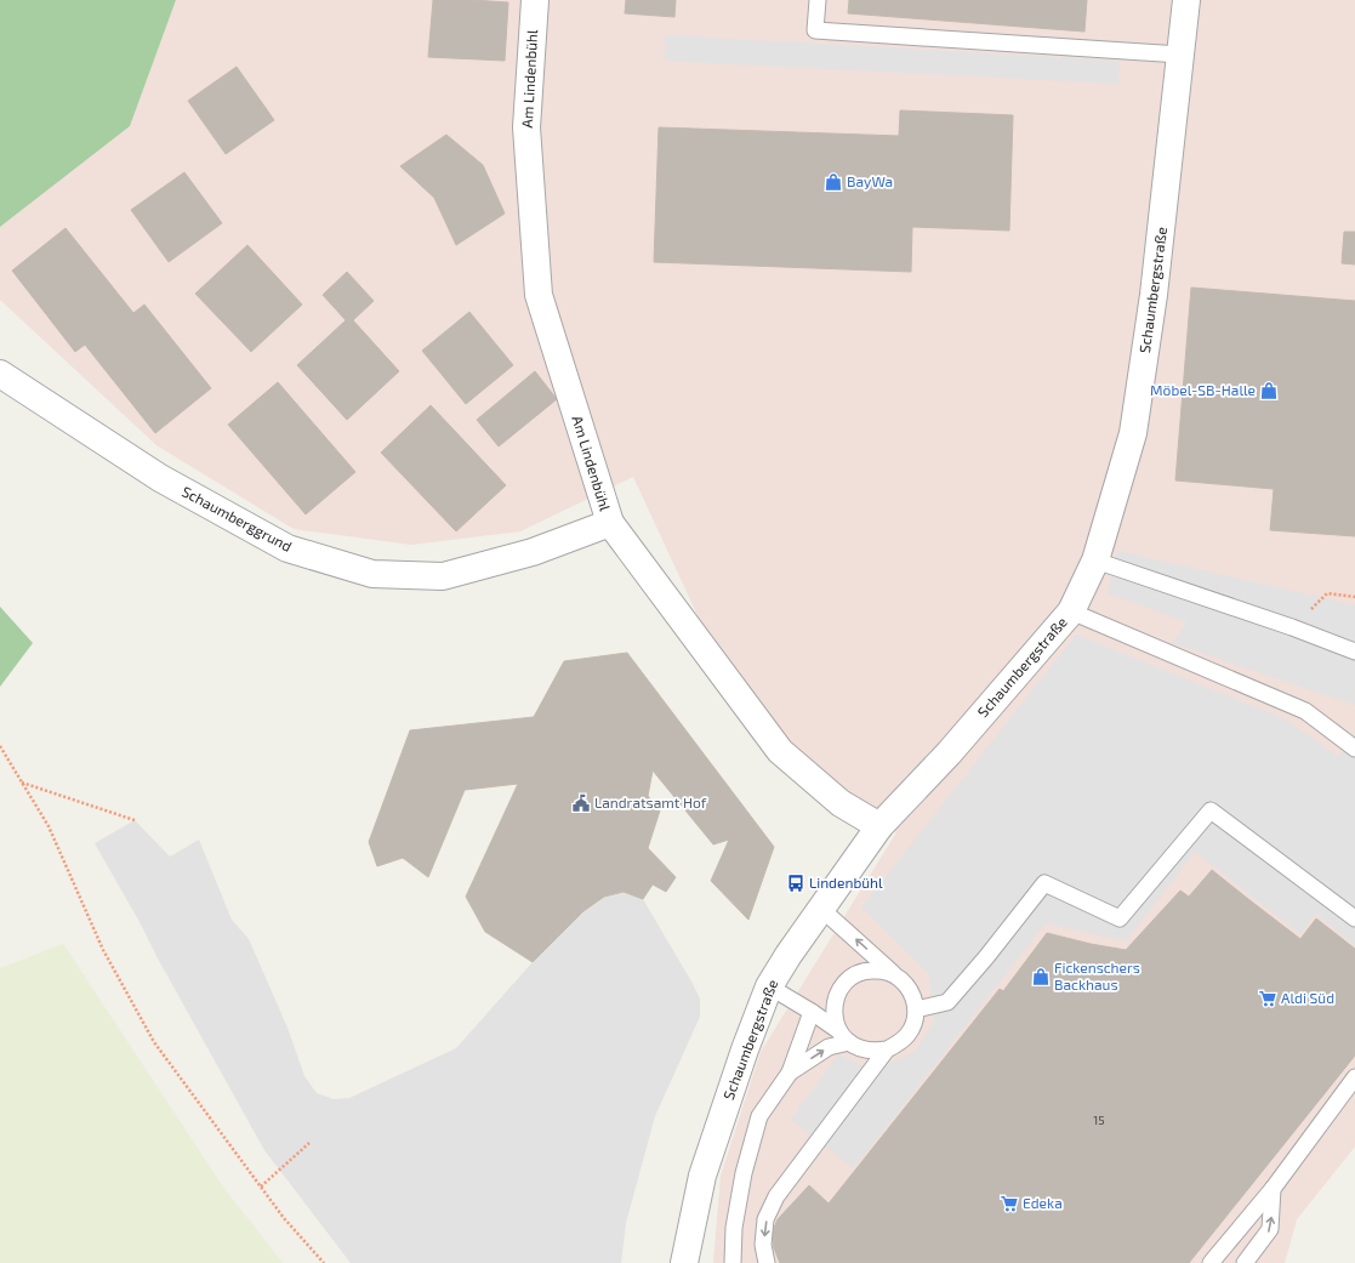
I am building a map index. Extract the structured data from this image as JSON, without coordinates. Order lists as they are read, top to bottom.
{
  "streets": {
    "street": ["Am Lindenbühl", "Schaumbergstraße", "Schaumberggrund"]
  },
  "crossings": [
    ["Am Lindenbühl", "Schaumbergstraße"],
    ["Am Lindenbühl", "Schaumberggrund"]
  ],
  "places": {
    "shop": ["BayWa", "Möbel-SB-Halle", "Fickenschers Backhaus"],
    "public building": ["Landratsamt Hof"],
    "bus stop": ["Lindenbühl"],
    "supermarket": ["Aldi Süd", "Edeka"]
  },
  "house_numbers": ["15"]
}
